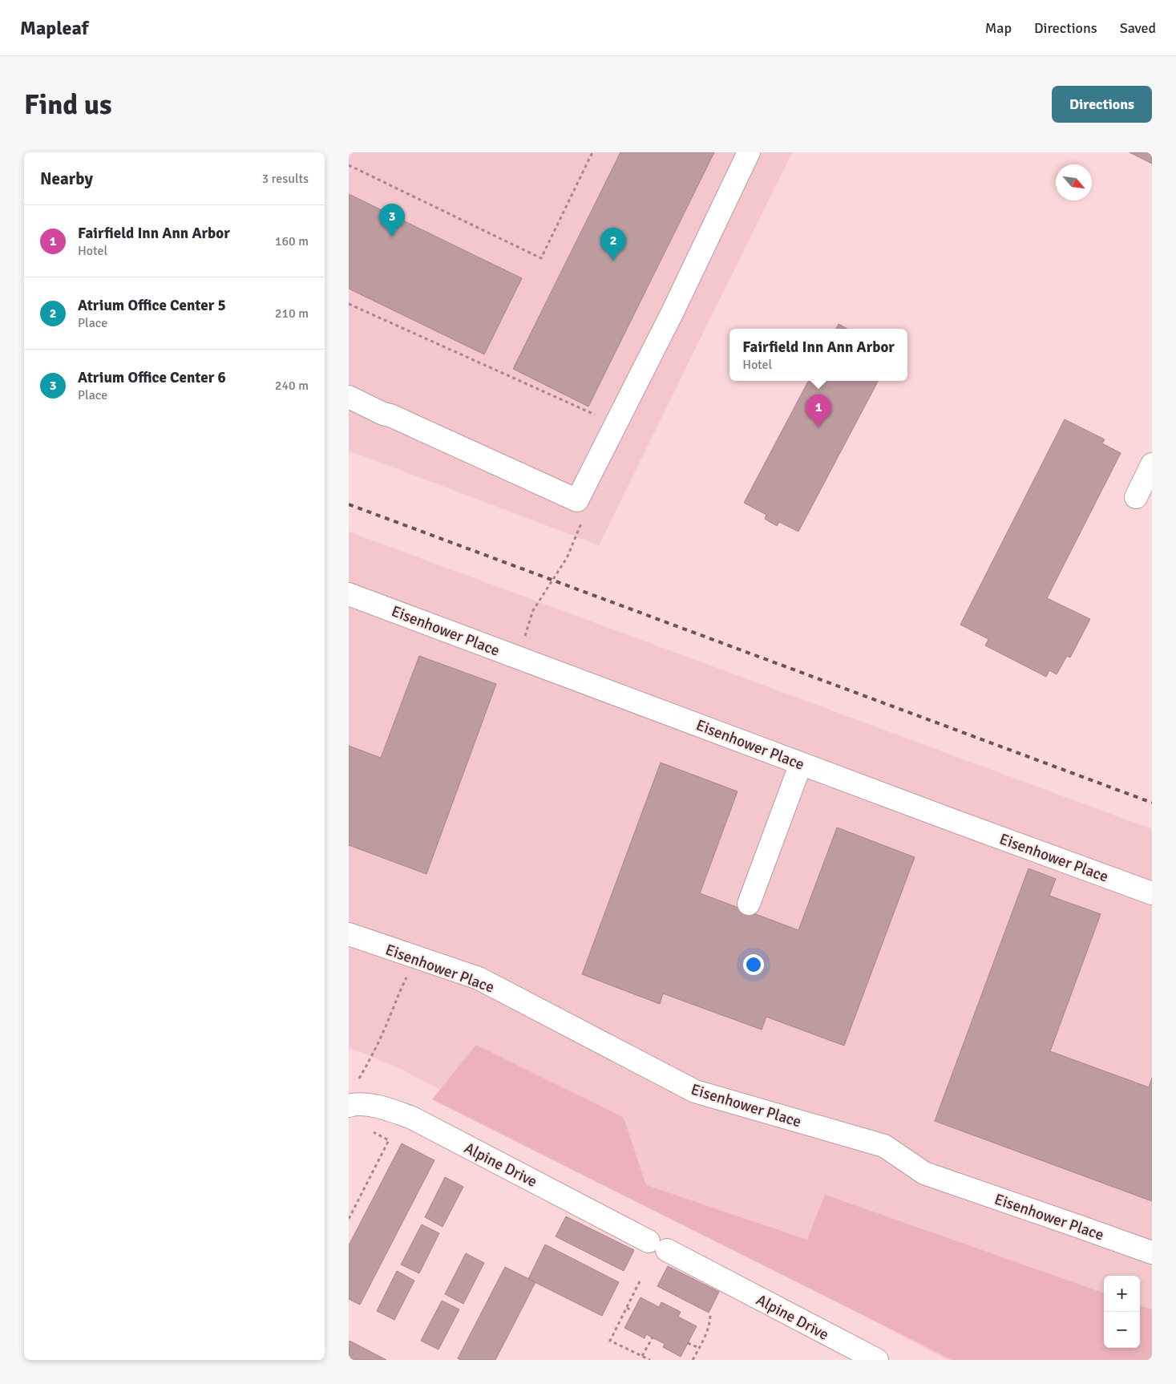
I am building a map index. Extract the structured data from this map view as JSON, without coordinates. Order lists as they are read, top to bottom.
{
  "streets": {
    "street": ["Eisenhower Place", "Alpine Drive"]
  },
  "north": "bottom right",
  "page": {
    "header": "Mapleaf",
    "nav": ["Map", "Directions", "Saved"],
    "buttons": "Directions",
    "title": "Find us",
    "heading": ["Nearby", "3 results"],
    "pins": ["3", "2", "1"],
    "list": [
      {
        "mark": "1",
        "name": "Fairfield Inn Ann Arbor",
        "note": "Hotel",
        "value": "160 m"
      },
      {
        "mark": "2",
        "name": "Atrium Office Center 5",
        "note": "Place",
        "value": "210 m"
      },
      {
        "mark": "3",
        "name": "Atrium Office Center 6",
        "note": "Place",
        "value": "240 m"
      }
    ],
    "popup": ["Fairfield Inn Ann Arbor", "Hotel"],
    "map_buttons": ["+", "−"]
  }
}
